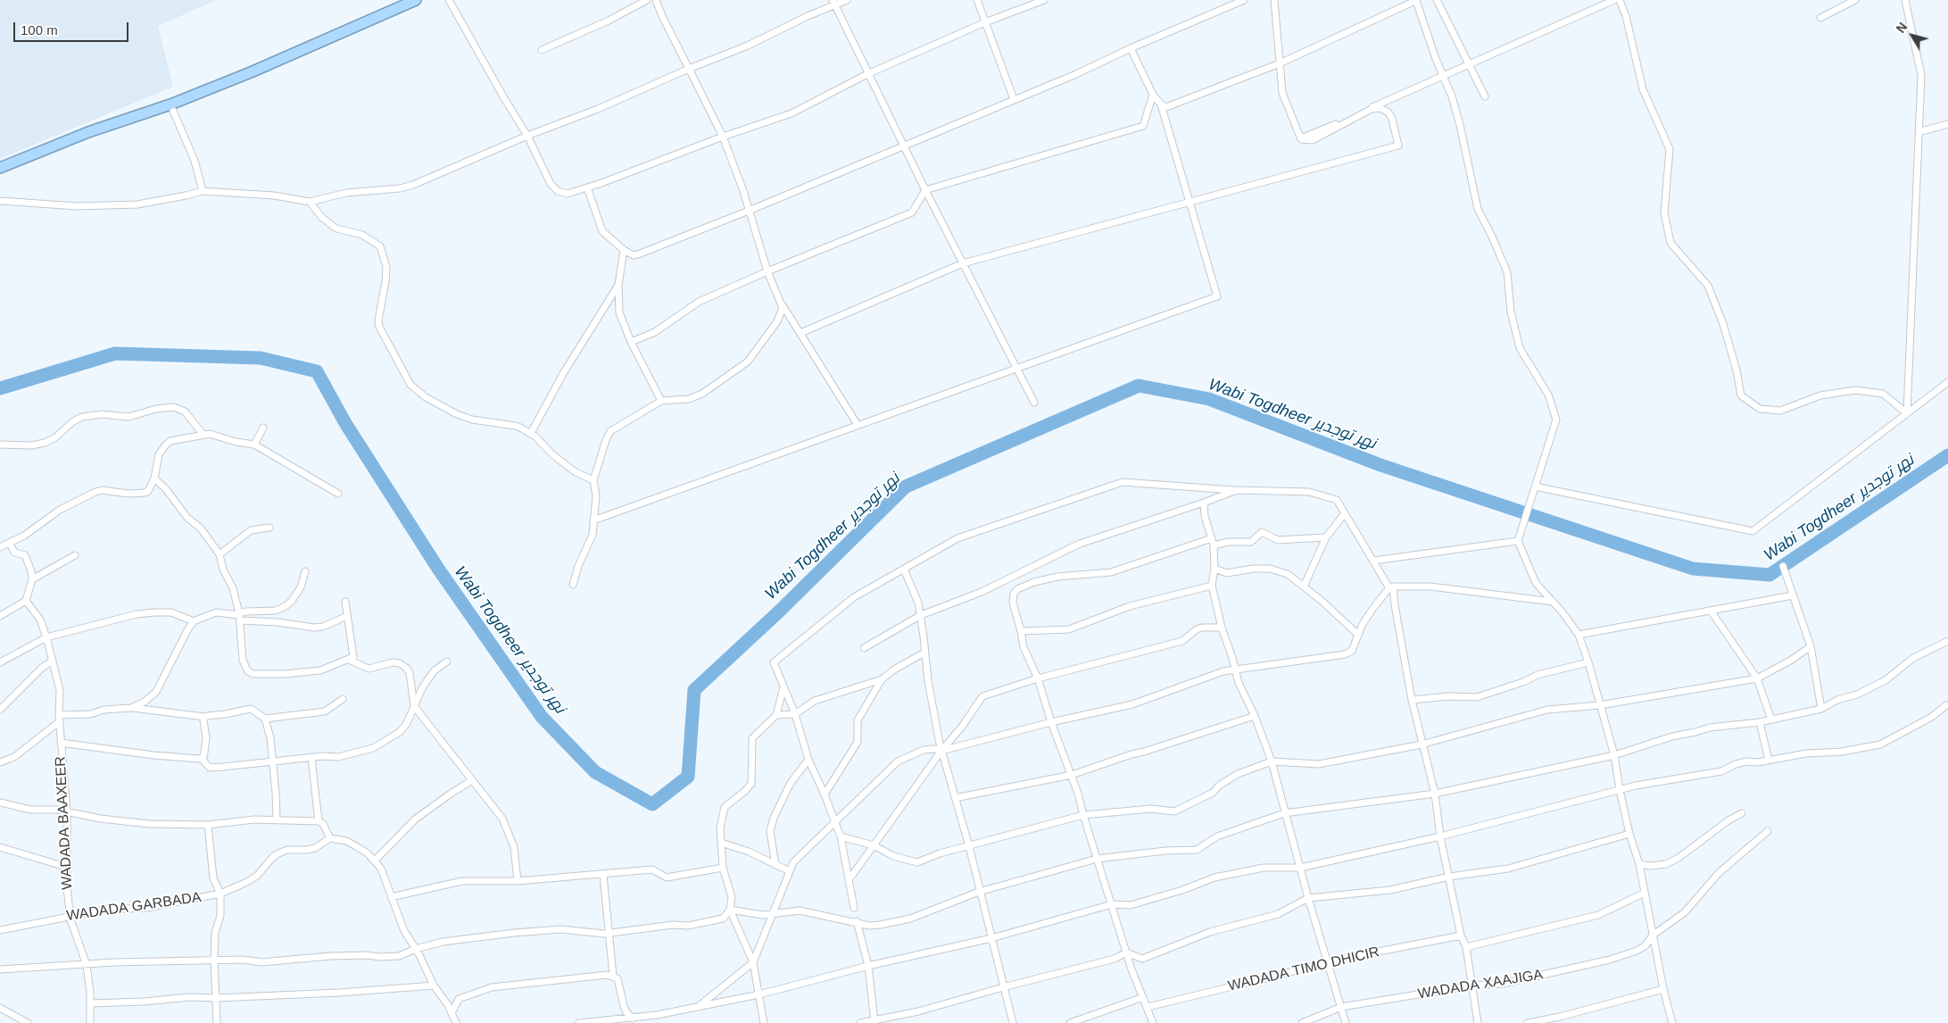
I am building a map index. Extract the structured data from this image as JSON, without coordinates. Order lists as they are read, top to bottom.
{
  "streets": {
    "street": [
      "WADADA BAAXEER",
      "WADADA GARBADA",
      "WADADA TIMO DHICIR",
      "WADADA XAAJIGA"
    ]
  },
  "crossings": [
    ["WADADA BAAXEER", "WADADA GARBADA"]
  ],
  "water": ["Wabi Togdheer نهر توجدير"],
  "scale_bar": "100 m",
  "north": "top left"
}
